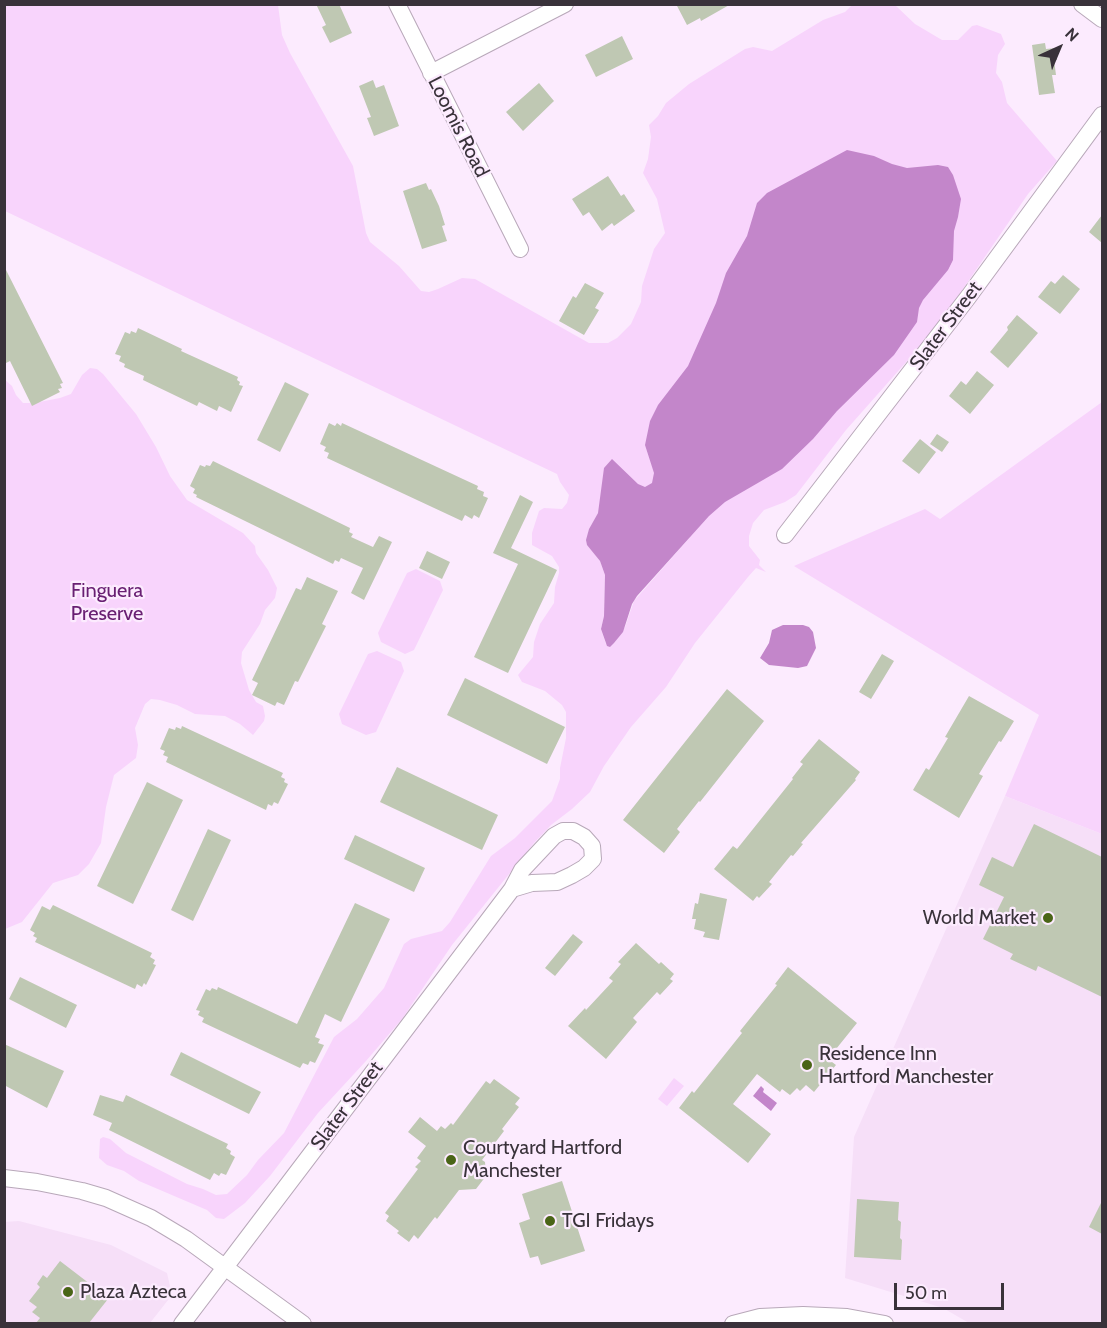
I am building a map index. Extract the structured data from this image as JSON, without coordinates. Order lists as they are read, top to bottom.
{
  "streets": {
    "street": ["Loomis Road", "Slater Street"]
  },
  "parks": ["Finguera Preserve"],
  "places": [
    "World Market",
    "Residence Inn Hartford Manchester",
    "Courtyard Hartford Manchester",
    "TGI Fridays",
    "Plaza Azteca"
  ],
  "scale_bar": "50 m",
  "north": "top right"
}
